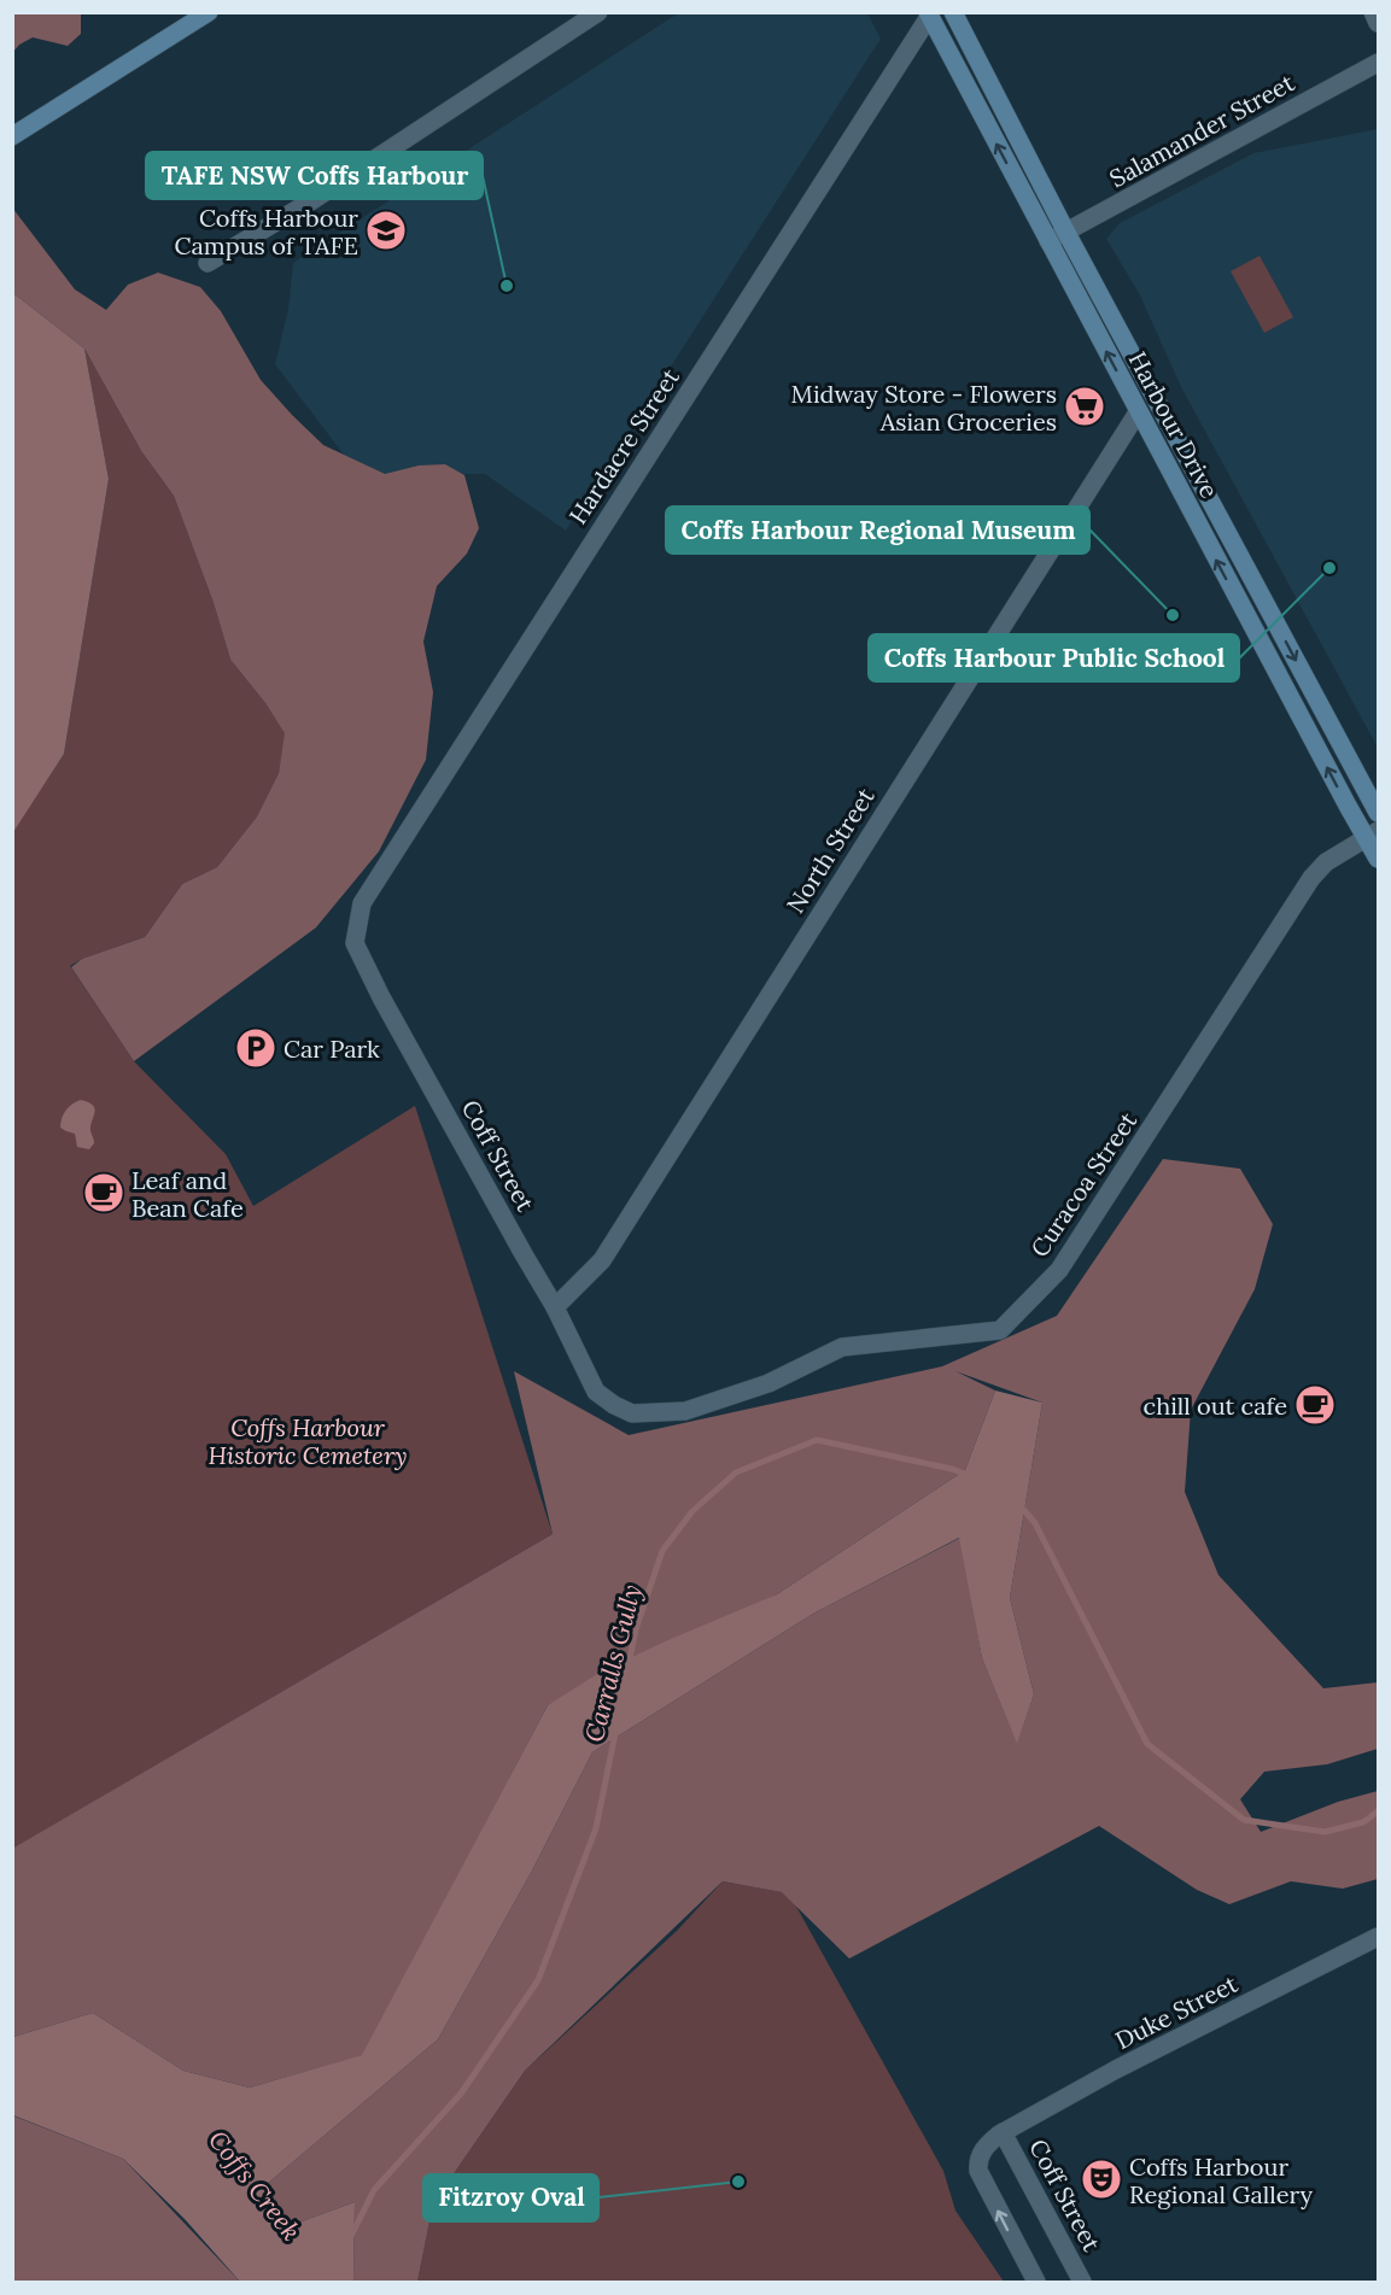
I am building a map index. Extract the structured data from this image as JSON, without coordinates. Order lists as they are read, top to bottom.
{
  "streets": {
    "street": [
      "Salamander Street",
      "Harbour Drive",
      "Hardacre Street",
      "North Street",
      "Coff Street",
      "Curacoa Street",
      "Duke Street"
    ]
  },
  "crossings": [
    ["Salamander Street", "Harbour Drive"],
    ["Harbour Drive", "Hardacre Street"],
    ["Harbour Drive", "North Street"],
    ["Harbour Drive", "Curacoa Street"],
    ["Hardacre Street", "Coff Street"],
    ["North Street", "Coff Street"],
    ["Coff Street", "Curacoa Street"],
    ["Coff Street", "Duke Street"]
  ],
  "water": ["Carralls Gully", "Coffs Creek"],
  "parks": ["Coffs Harbour Historic Cemetery"],
  "places": {
    "school or university": ["Coffs Harbour Campus of TAFE"],
    "other": [
      "TAFE NSW Coffs Harbour",
      "Coffs Harbour Public School",
      "Coffs Harbour Regional Museum",
      "Fitzroy Oval"
    ],
    "supermarket": ["Midway Store - Flowers Asian Groceries"],
    "parking": ["Car Park"],
    "cafe": ["Leaf and Bean Cafe", "chill out cafe"],
    "theatre": ["Coffs Harbour Regional Gallery"]
  }
}
